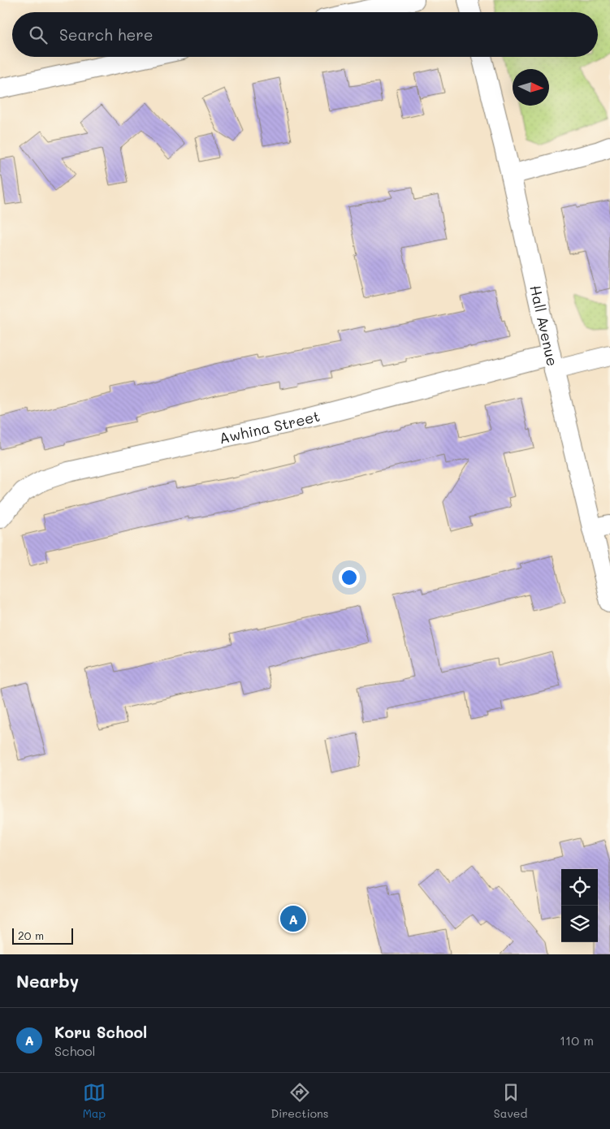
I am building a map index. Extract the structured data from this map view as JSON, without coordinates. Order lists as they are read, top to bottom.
{
  "streets": {
    "street": ["Hall Avenue", "Awhina Street"]
  },
  "crossings": [
    ["Hall Avenue", "Awhina Street"]
  ],
  "scale_bar": "20 m",
  "north": "right",
  "page": {
    "search": "Search here",
    "pins": "A",
    "scale": "20 m",
    "heading": "Nearby",
    "list": [
      {
        "mark": "A",
        "name": "Koru School",
        "note": "School",
        "value": "110 m"
      }
    ],
    "nav": ["Map", "Directions", "Saved"]
  }
}
